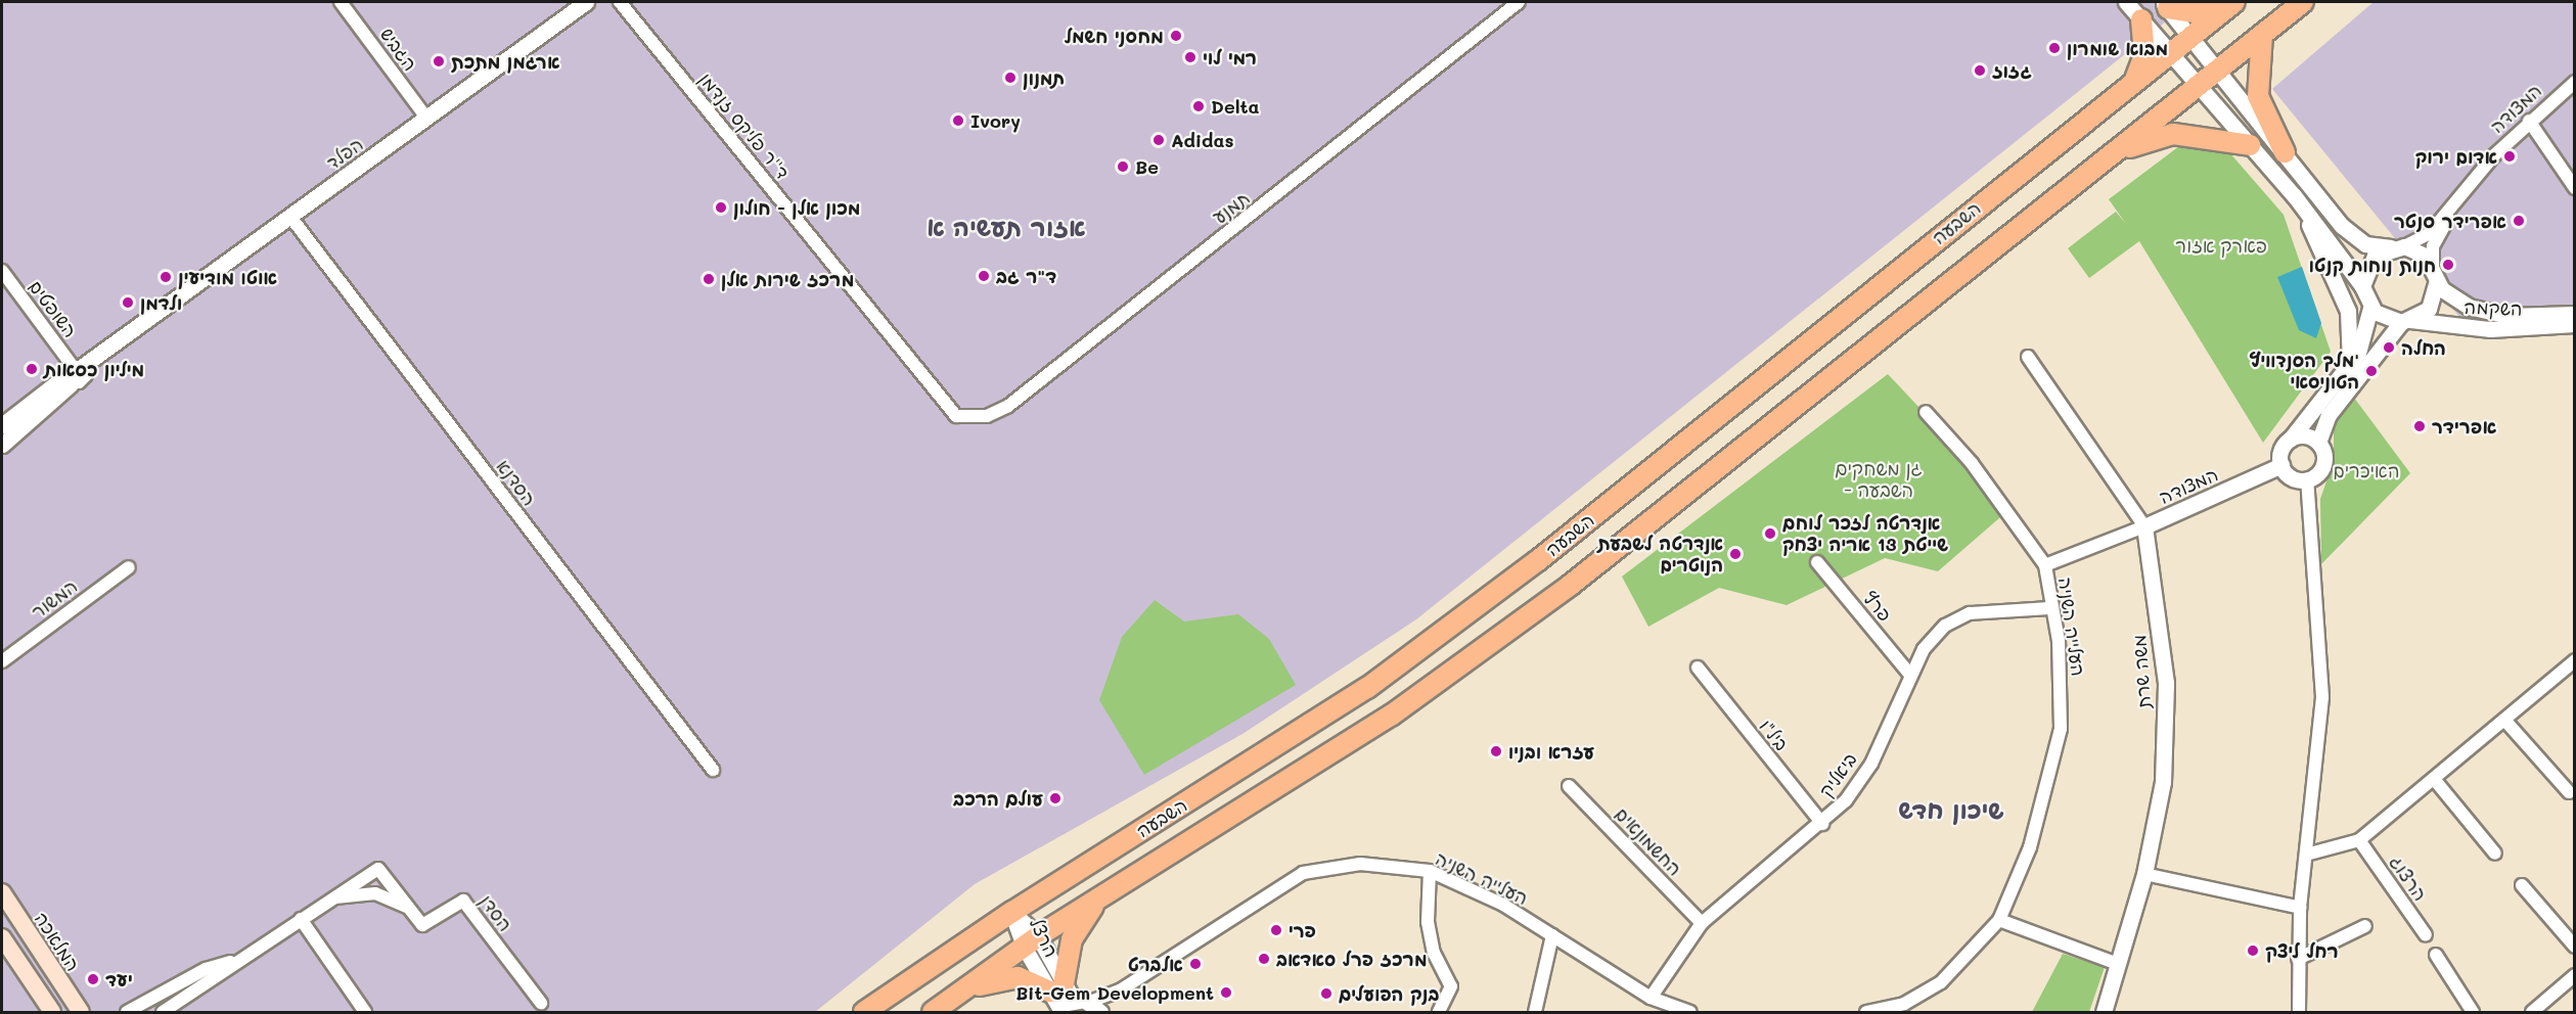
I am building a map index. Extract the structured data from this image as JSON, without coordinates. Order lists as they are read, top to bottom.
{
  "streets": {
    "highway": ["השבעה"],
    "main road": ["המלאכה"],
    "street": [
      "הגביש",
      "המצודה",
      "ד''ר פליקס זנדמן",
      "הפלד",
      "תמנע",
      "השקמה",
      "השופטים",
      "הסדנא",
      "המשור",
      "פרץ",
      "העלייה השניה",
      "משה שרת",
      "ביל\"ו",
      "ביאליק",
      "החשמונאים",
      "הרצוג",
      "הסדן",
      "הרצל"
    ]
  },
  "crossings": [
    ["הגביש", "הפלד"],
    ["המצודה", "השקמה"],
    ["המצודה", "משה שרת"],
    ["ד''ר פליקס זנדמן", "תמנע"],
    ["הפלד", "השופטים"],
    ["הפלד", "הסדנא"],
    ["השבעה", "הרצל"],
    ["פרץ", "ביאליק"],
    ["העלייה השניה", "ביאליק"],
    ["ביל\"ו", "ביאליק"],
    ["ביאליק", "החשמונאים"]
  ],
  "districts": ["אזור תעשיה א", "שיכון חדש"],
  "parks": ["פארק אזור", "גן משחקים - השבעה", "האיכרים"],
  "places": [
    "מחסני חשמל",
    "מבוא שומרון",
    "רמי לוי",
    "ארגמן מתכת",
    "גזוז",
    "תמנון",
    "Delta",
    "Ivory",
    "Adidas",
    "אדום ירוק",
    "Be",
    "מכון אלן - חולון",
    "אפרידר סנטר",
    "חנות נוחות קנטו",
    "ד\"ר גב",
    "אוטו מודיעין",
    "מרכז שירות אלן",
    "ולדמן",
    "החלה",
    "מיליון כסאות",
    "מלך הסנדוויץ' הטוניסאי",
    "אפרידר",
    "אנדרטה לזכר לוחם שייטת 13 אריה יצחק",
    "אנדרטה לשבעת הנוטרים",
    "עזרא ובניו",
    "עולם הרכב",
    "פרי",
    "רחל ליצק",
    "מרכז פרל סאדאב",
    "אלברט",
    "יעד",
    "Bit-Gem Development",
    "בנק הפועלים"
  ]
}
